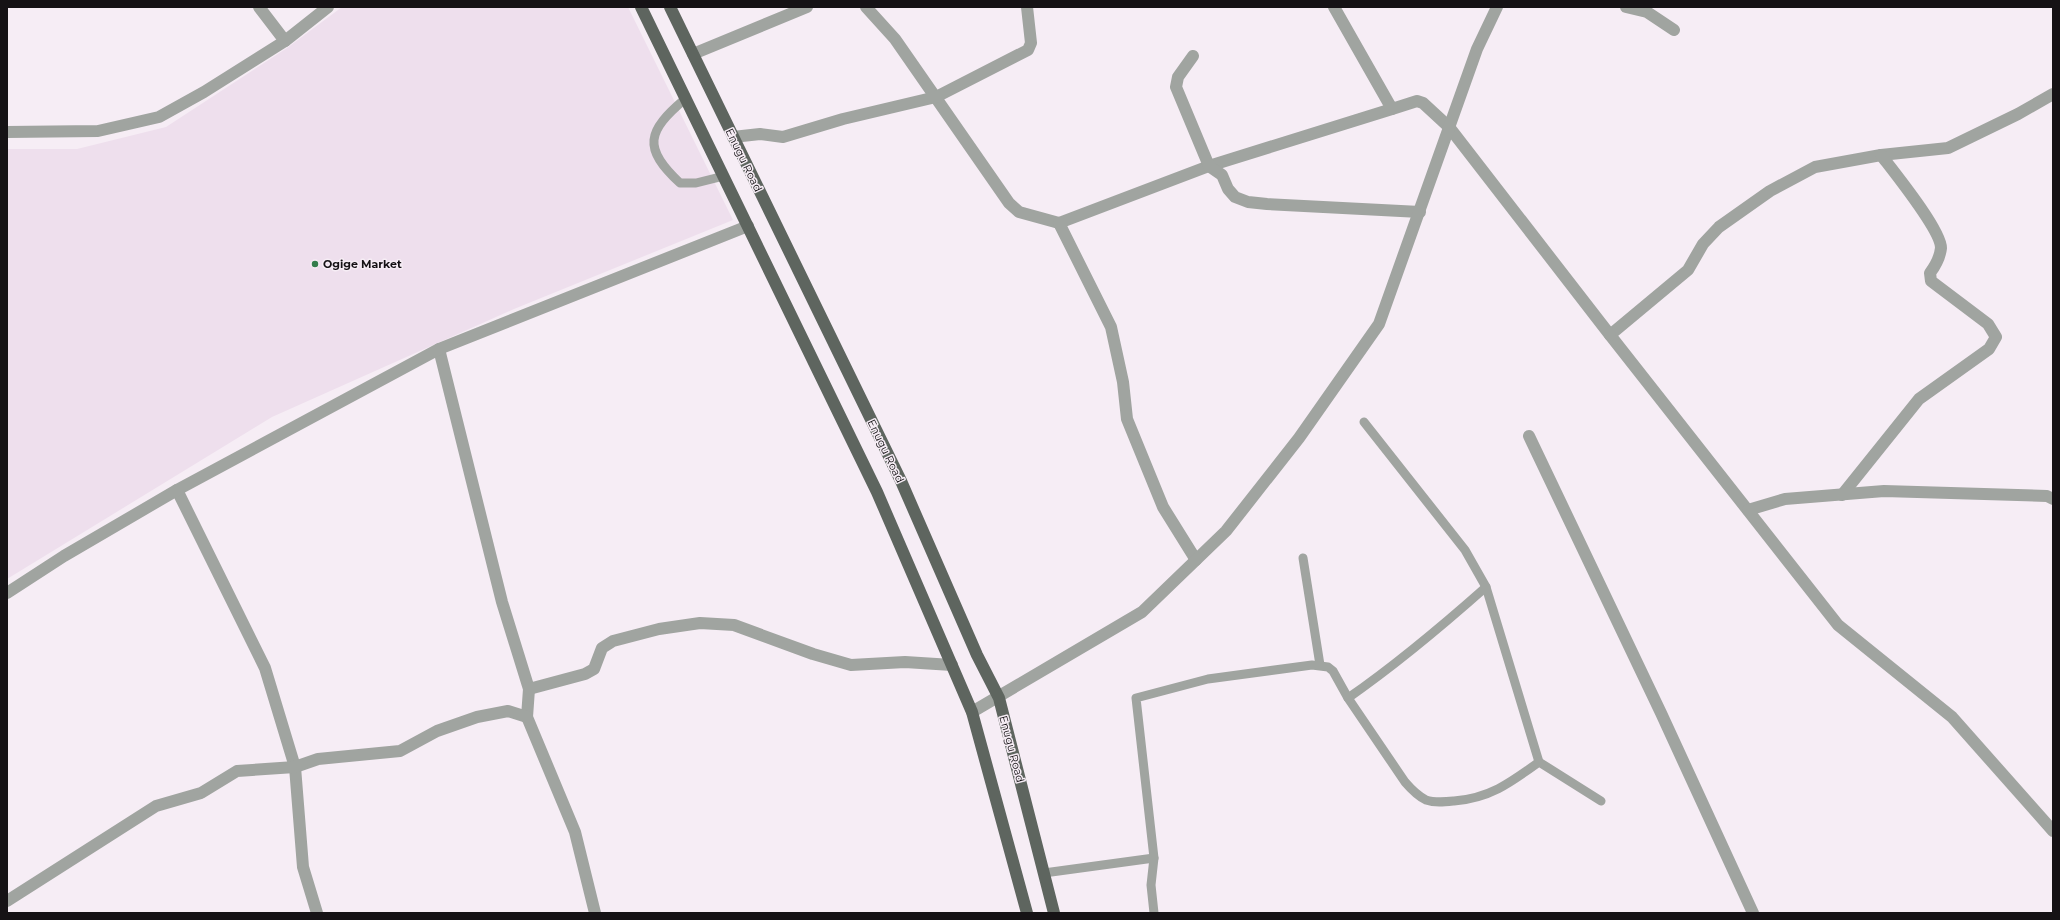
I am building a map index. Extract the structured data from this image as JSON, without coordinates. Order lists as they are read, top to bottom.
{
  "streets": {
    "main road": ["Enugu Road"]
  },
  "places": ["Ogige Market"]
}
